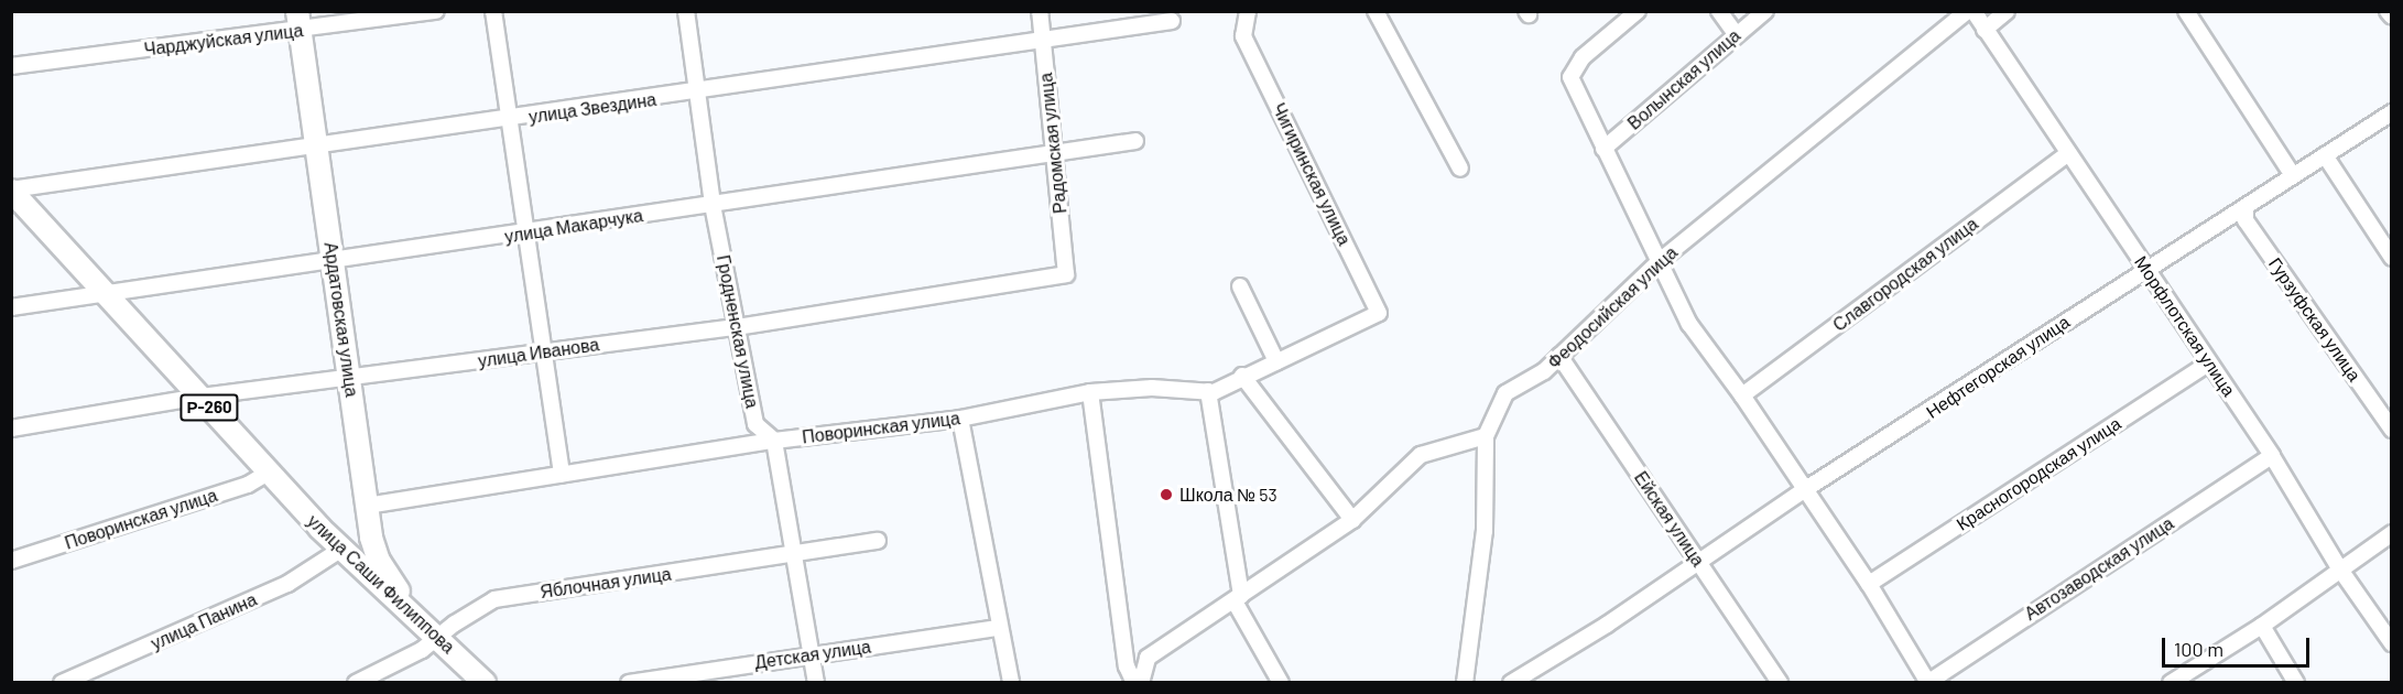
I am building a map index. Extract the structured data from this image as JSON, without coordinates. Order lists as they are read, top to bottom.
{
  "streets": {
    "highway": ["Ардатовская улица", "Р-260", "улица Саши Филиппова"],
    "street": [
      "Чарджуйская улица",
      "Волынская улица",
      "улица Звездина",
      "Радомская улица",
      "Чигиринская улица",
      "улица Макарчука",
      "Славгородская улица",
      "Феодосийская улица",
      "Гурзуфская улица",
      "Морфлотская улица",
      "Гродненская улица",
      "улица Иванова",
      "Нефтегорская улица",
      "Поворинская улица",
      "Красногородская улица",
      "Ейская улица",
      "Автозаводская улица",
      "Яблочная улица",
      "улица Панина",
      "Детская улица"
    ]
  },
  "crossings": [
    ["Чарджуйская улица", "Ардатовская улица"],
    ["улица Звездина", "Радомская улица"],
    ["улица Звездина", "Ардатовская улица"],
    ["улица Звездина", "Гродненская улица"],
    ["улица Звездина", "улица Саши Филиппова"],
    ["Радомская улица", "улица Макарчука"],
    ["Радомская улица", "улица Иванова"],
    ["Чигиринская улица", "Поворинская улица"],
    ["улица Макарчука", "Ардатовская улица"],
    ["улица Макарчука", "Гродненская улица"],
    ["улица Макарчука", "улица Саши Филиппова"],
    ["Славгородская улица", "Морфлотская улица"],
    ["Феодосийская улица", "Ейская улица"],
    ["Ардатовская улица", "улица Иванова"],
    ["Ардатовская улица", "Поворинская улица"],
    ["Ардатовская улица", "улица Саши Филиппова"],
    ["Гурзуфская улица", "Нефтегорская улица"],
    ["Морфлотская улица", "Нефтегорская улица"],
    ["Морфлотская улица", "Красногородская улица"],
    ["Морфлотская улица", "Автозаводская улица"],
    ["Гродненская улица", "улица Иванова"],
    ["Гродненская улица", "Поворинская улица"],
    ["Гродненская улица", "Яблочная улица"],
    ["Гродненская улица", "Детская улица"],
    ["улица Иванова", "улица Саши Филиппова"],
    ["Нефтегорская улица", "Ейская улица"],
    ["Поворинская улица", "улица Саши Филиппова"],
    ["Яблочная улица", "улица Саши Филиппова"],
    ["улица Саши Филиппова", "улица Панина"]
  ],
  "places": ["Школа № 53"],
  "scale_bar": "100 m"
}
